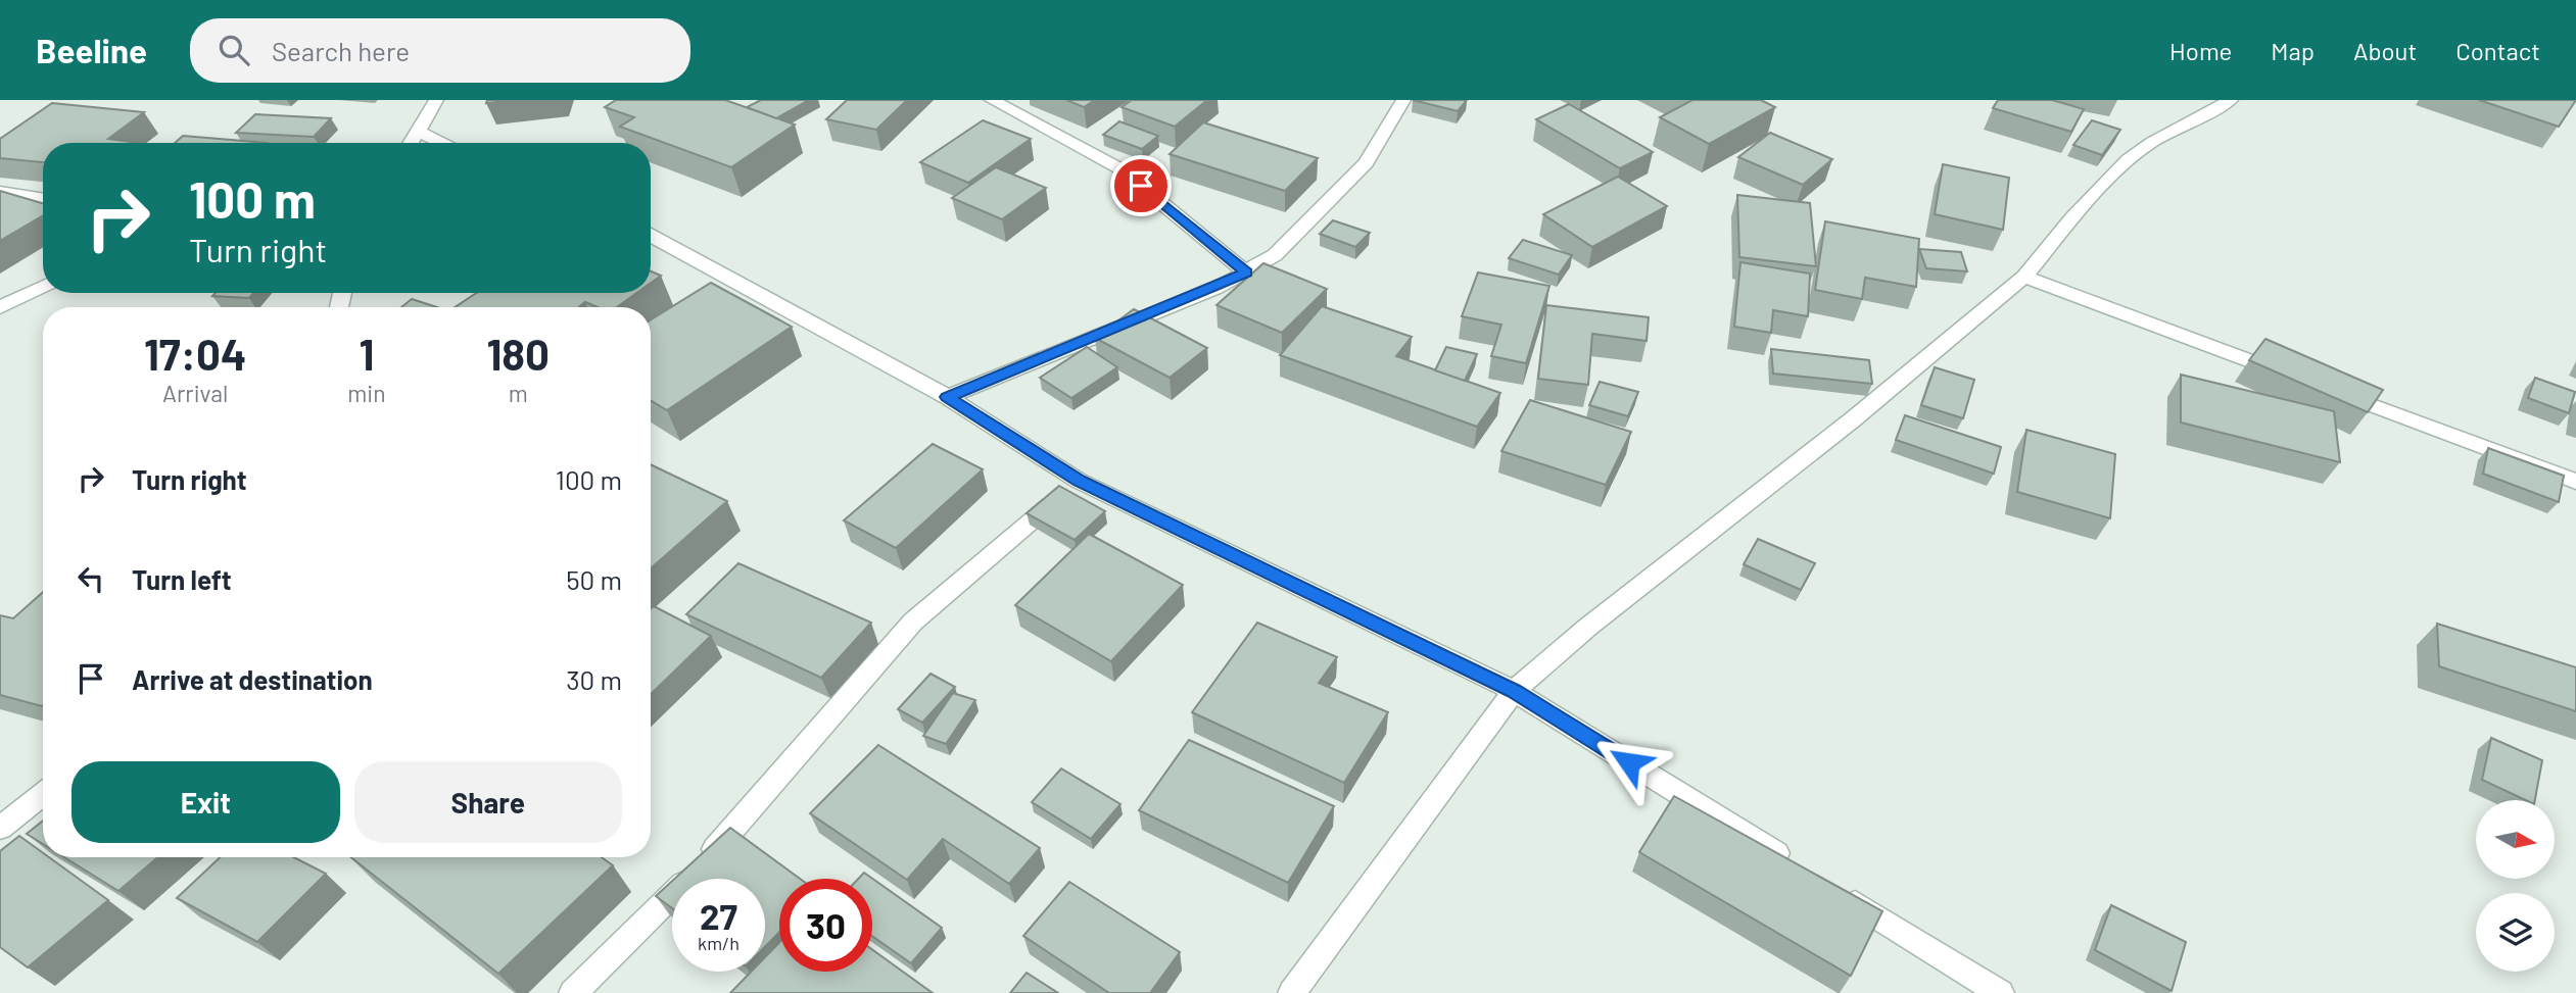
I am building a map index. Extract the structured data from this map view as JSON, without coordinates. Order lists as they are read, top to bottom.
{
  "north": "right",
  "page": {
    "header": "Beeline",
    "search": "Search here",
    "nav": [
      "Home",
      "Map",
      "About",
      "Contact"
    ],
    "turn": ["100 m", "Turn right"],
    "eta": [
      "17:04",
      "Arrival",
      "1",
      "min",
      "180",
      "m"
    ],
    "list": [
      {
        "name": "Turn right",
        "value": "100 m"
      },
      {
        "name": "Turn left",
        "value": "50 m"
      },
      {
        "name": "Arrive at destination",
        "value": "30 m"
      }
    ],
    "buttons": ["Exit", "Share"],
    "speed": "27 km/h",
    "limit": "30"
  }
}
